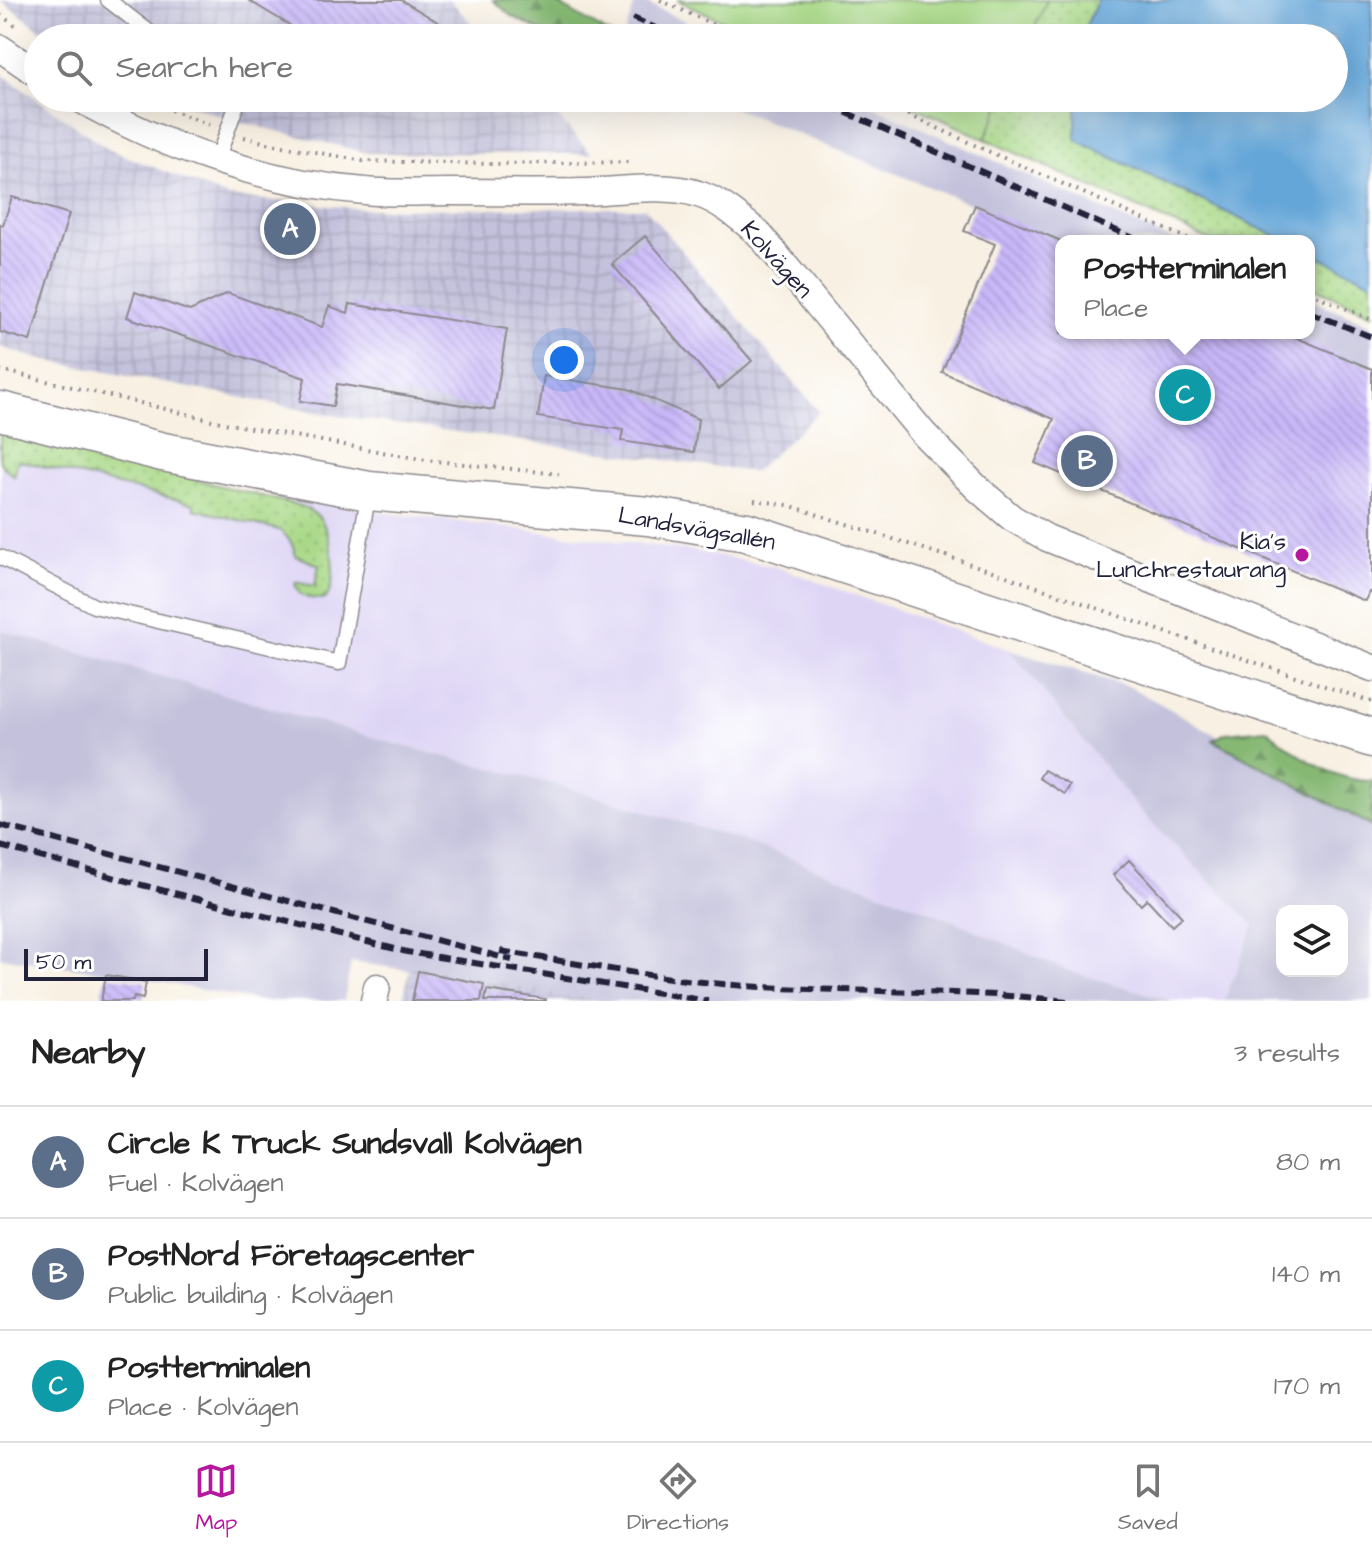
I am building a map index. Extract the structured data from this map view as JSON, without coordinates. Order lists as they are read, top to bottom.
{
  "streets": {
    "main road": ["Landsvägsallén"],
    "street": ["Kolvägen"]
  },
  "places": ["Kia's Lunchrestaurang"],
  "scale_bar": "50 m",
  "page": {
    "search": "Search here",
    "pins": ["A", "C", "B"],
    "popup": ["Postterminalen", "Place"],
    "scale": "50 m",
    "heading": ["Nearby", "3 results"],
    "list": [
      {
        "mark": "A",
        "name": "Circle K Truck Sundsvall Kolvägen",
        "note": "Fuel · Kolvägen",
        "value": "80 m"
      },
      {
        "mark": "B",
        "name": "PostNord Företagscenter",
        "note": "Public building · Kolvägen",
        "value": "140 m"
      },
      {
        "mark": "C",
        "name": "Postterminalen",
        "note": "Place · Kolvägen",
        "value": "170 m"
      }
    ],
    "nav": ["Map", "Directions", "Saved"]
  }
}
